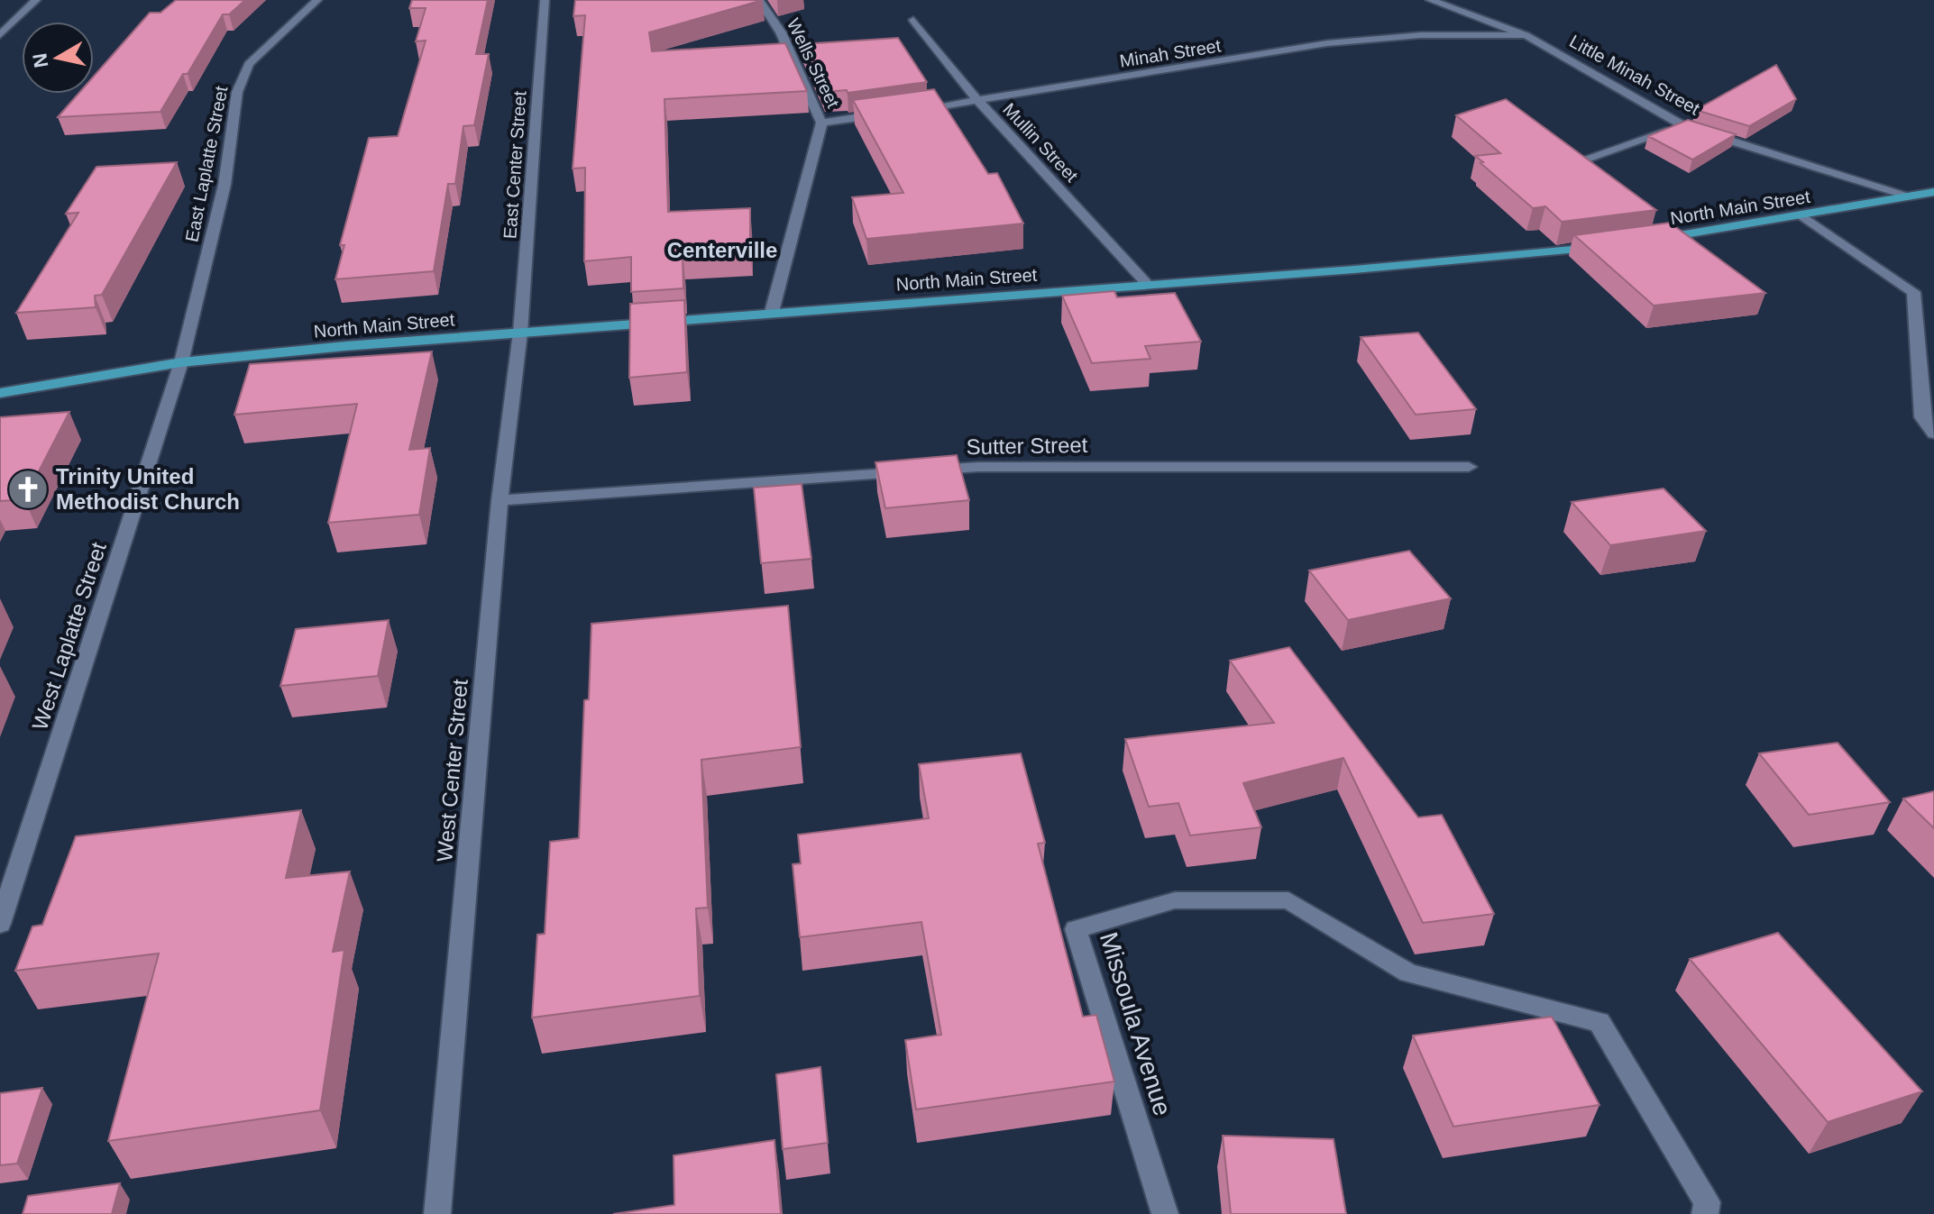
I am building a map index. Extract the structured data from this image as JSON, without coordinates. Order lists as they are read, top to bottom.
{
  "streets": {
    "main road": ["North Main Street"],
    "street": [
      "Minah Street",
      "Wells Street",
      "Little Minah Street",
      "Mullin Street",
      "East Laplatte Street",
      "East Center Street",
      "Sutter Street",
      "West Laplatte Street",
      "West Center Street",
      "Missoula Avenue"
    ]
  },
  "crossings": [
    ["Minah Street", "Little Minah Street"],
    ["Minah Street", "Mullin Street"],
    ["Wells Street", "North Main Street"],
    ["Little Minah Street", "North Main Street"],
    ["Mullin Street", "North Main Street"],
    ["East Laplatte Street", "North Main Street"],
    ["East Laplatte Street", "West Laplatte Street"],
    ["East Center Street", "North Main Street"],
    ["East Center Street", "West Center Street"],
    ["North Main Street", "West Laplatte Street"],
    ["North Main Street", "West Center Street"],
    ["Sutter Street", "West Center Street"]
  ],
  "districts": ["Centerville"],
  "places": {
    "church": ["Trinity United Methodist Church"]
  },
  "north": "left"
}
